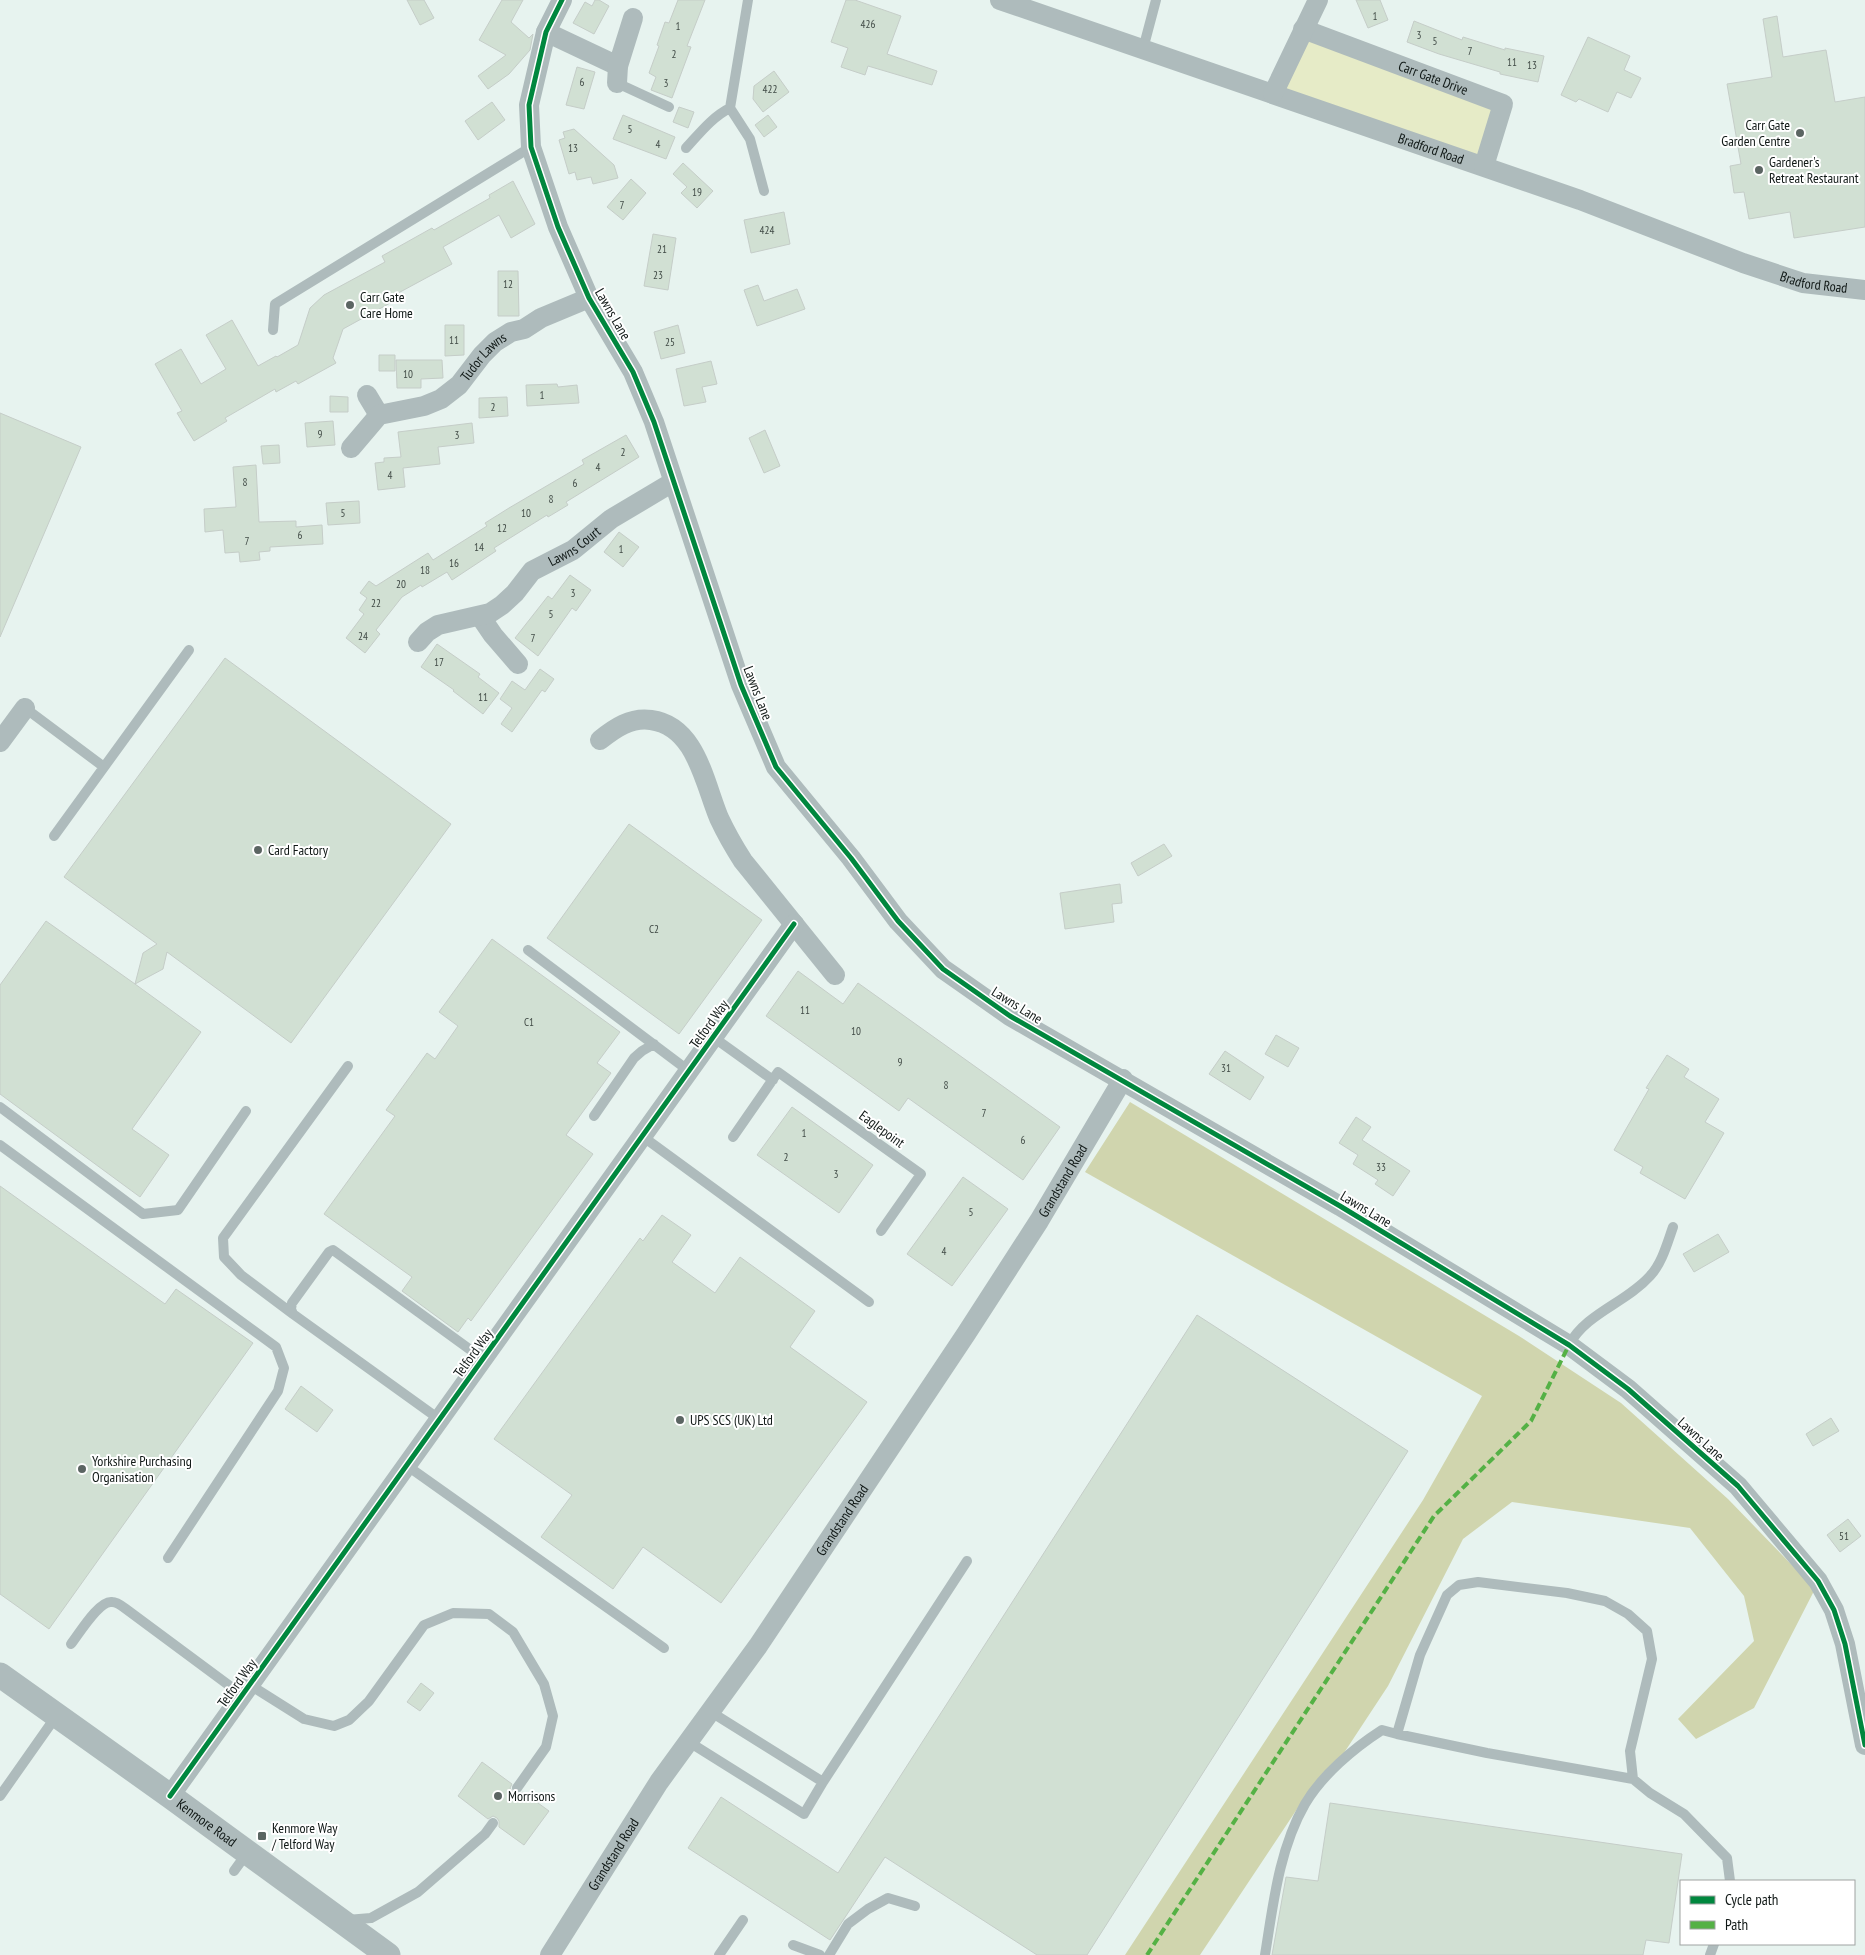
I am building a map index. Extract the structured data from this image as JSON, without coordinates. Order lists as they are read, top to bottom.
{
  "streets": {
    "street": [
      "Carr Gate Drive",
      "Bradford Road",
      "Lawns Lane",
      "Tudor Lawns",
      "Lawns Court",
      "Telford Way",
      "Grandstand Road",
      "Kenmore Road"
    ],
    "lane": ["Eaglepoint"]
  },
  "crossings": [
    ["Carr Gate Drive", "Bradford Road"],
    ["Lawns Lane", "Tudor Lawns"],
    ["Lawns Lane", "Lawns Court"],
    ["Lawns Lane", "Grandstand Road"],
    ["Telford Way", "Kenmore Road"]
  ],
  "places": {
    "other": [
      "Carr Gate Garden Centre",
      "Gardener's Retreat Restaurant",
      "Carr Gate Care Home",
      "Card Factory",
      "UPS SCS (UK) Ltd",
      "Yorkshire Purchasing Organisation",
      "Morrisons"
    ],
    "transit": ["Kenmore Way / Telford Way"]
  },
  "house_numbers": [
    "1",
    "426",
    "1",
    "3",
    "5",
    "7",
    "2",
    "11",
    "13",
    "6",
    "3",
    "422",
    "5",
    "4",
    "13",
    "19",
    "7",
    "424",
    "21",
    "23",
    "12",
    "11",
    "25",
    "10",
    "1",
    "2",
    "9",
    "3",
    "2",
    "4",
    "4",
    "8",
    "6",
    "8",
    "5",
    "10",
    "12",
    "6",
    "7",
    "14",
    "1",
    "16",
    "18",
    "20",
    "3",
    "22",
    "5",
    "24",
    "7",
    "17",
    "11",
    "C2",
    "11",
    "C1",
    "10",
    "9",
    "31",
    "8",
    "7",
    "1",
    "6",
    "2",
    "33",
    "3",
    "5",
    "4",
    "51"
  ],
  "legend": ["Cycle path", "Path"]
}
